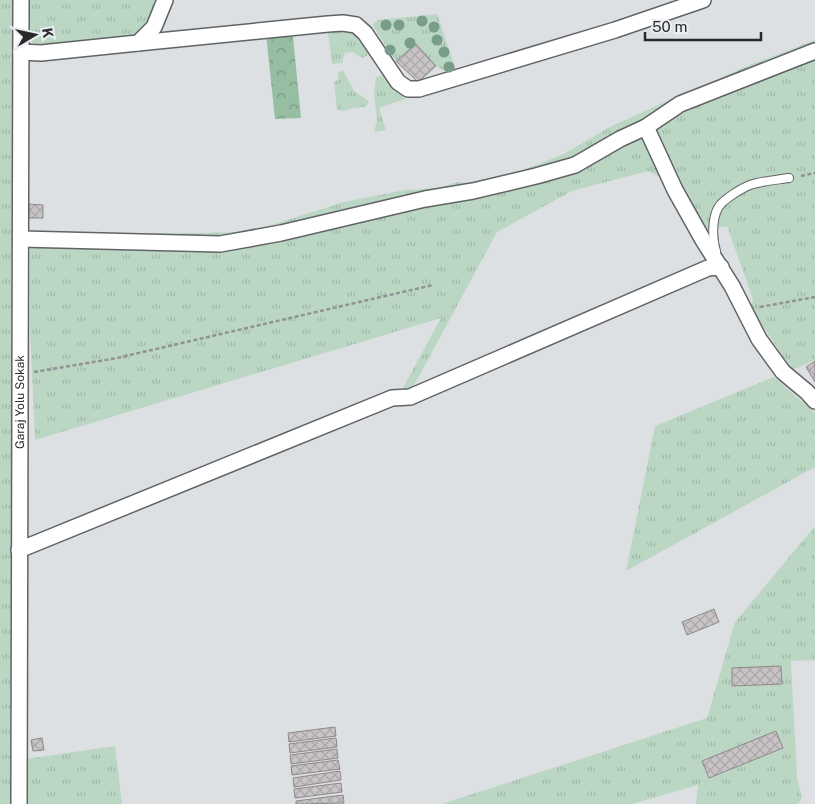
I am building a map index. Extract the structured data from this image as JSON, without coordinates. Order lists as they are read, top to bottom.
{
  "streets": {
    "street": ["Garaj Yolu Sokak"]
  },
  "scale_bar": "50 m",
  "north": "right"
}
